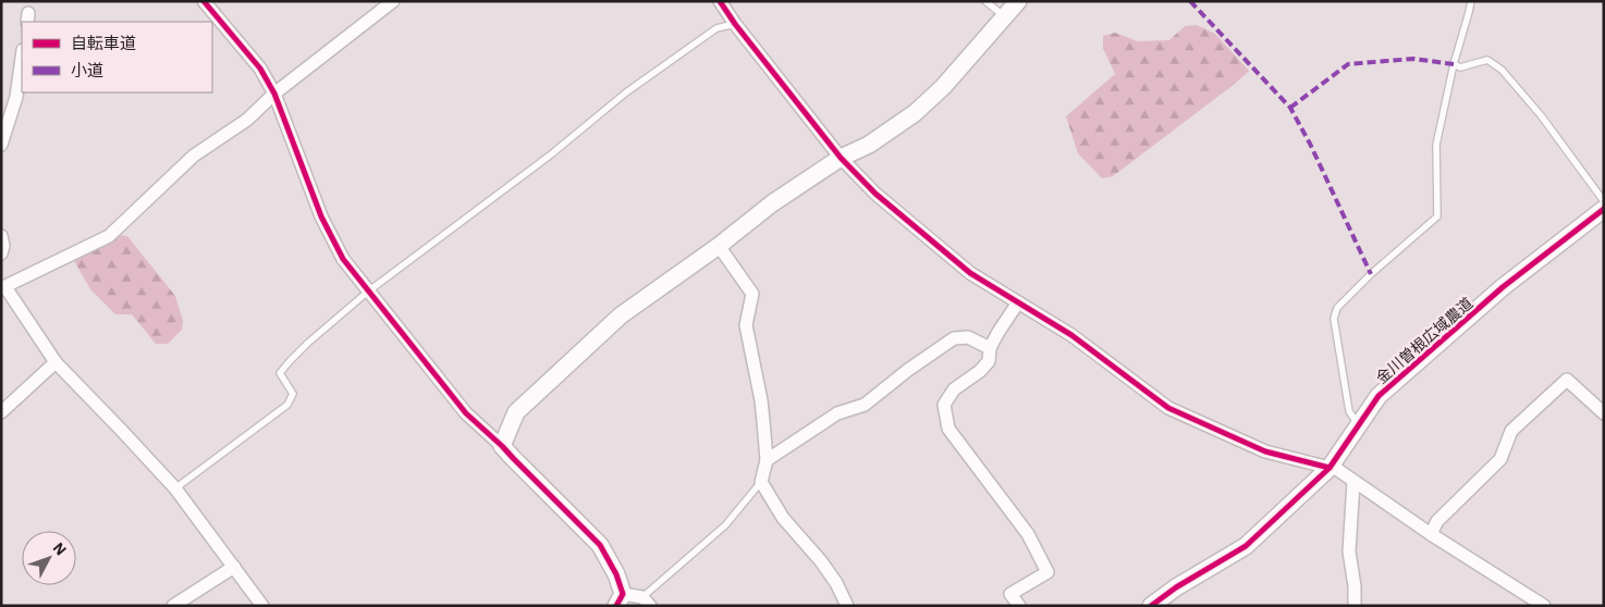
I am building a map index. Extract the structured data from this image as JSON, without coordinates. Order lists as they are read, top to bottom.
{
  "streets": {
    "street": ["金川曽根広域農道"]
  },
  "legend": ["自転車道", "小道"],
  "north": "top right"
}
